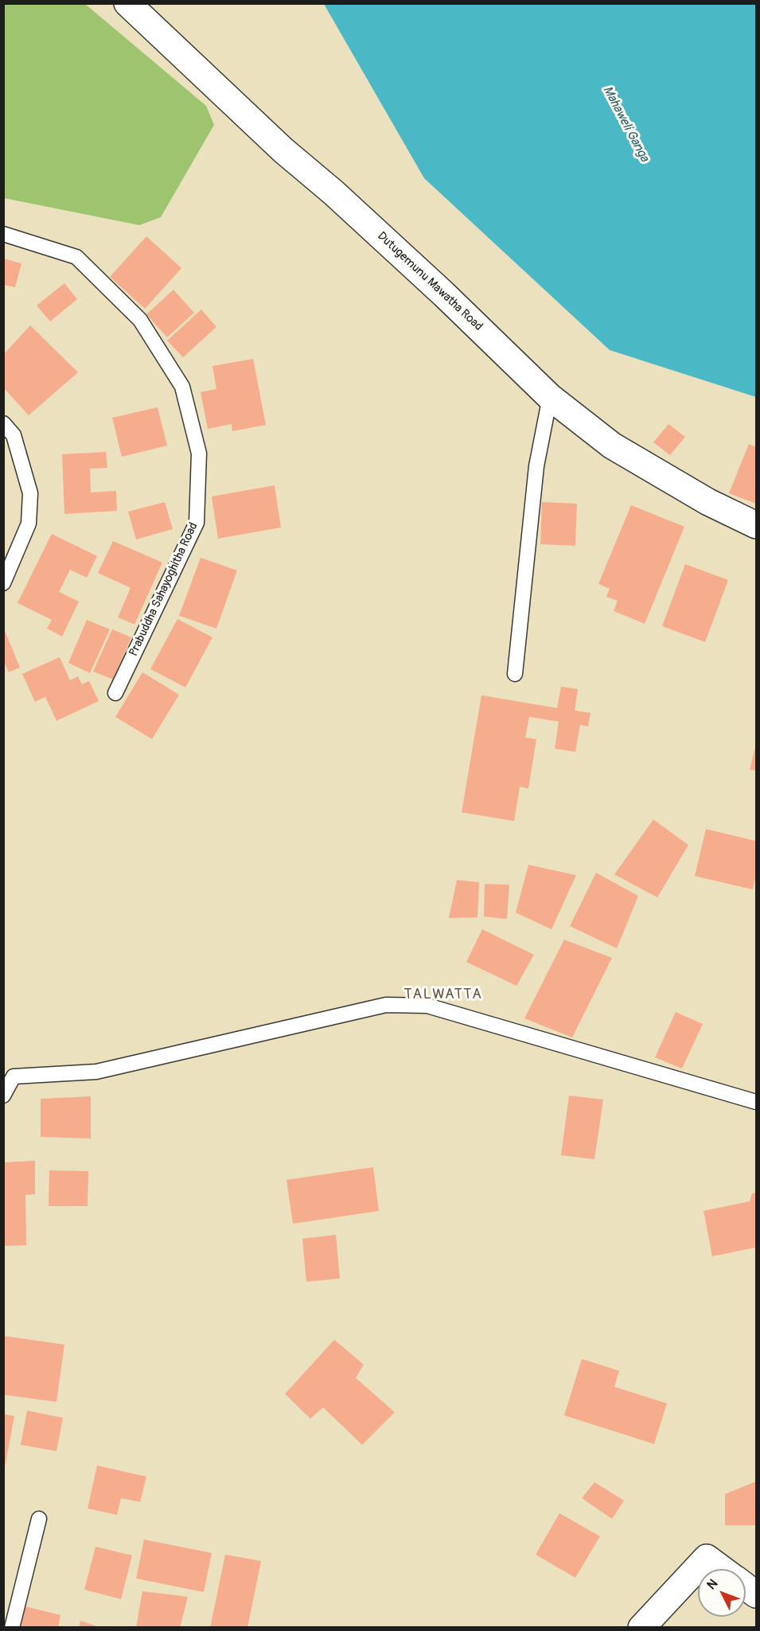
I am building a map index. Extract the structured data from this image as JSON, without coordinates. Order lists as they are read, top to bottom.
{
  "streets": {
    "street": ["Dutugemunu Mawatha Road"],
    "lane": ["Prabuddha Sahayoghitha Road"]
  },
  "districts": ["TALWATTA"],
  "water": ["Mahaweli Ganga"],
  "north": "top left"
}
